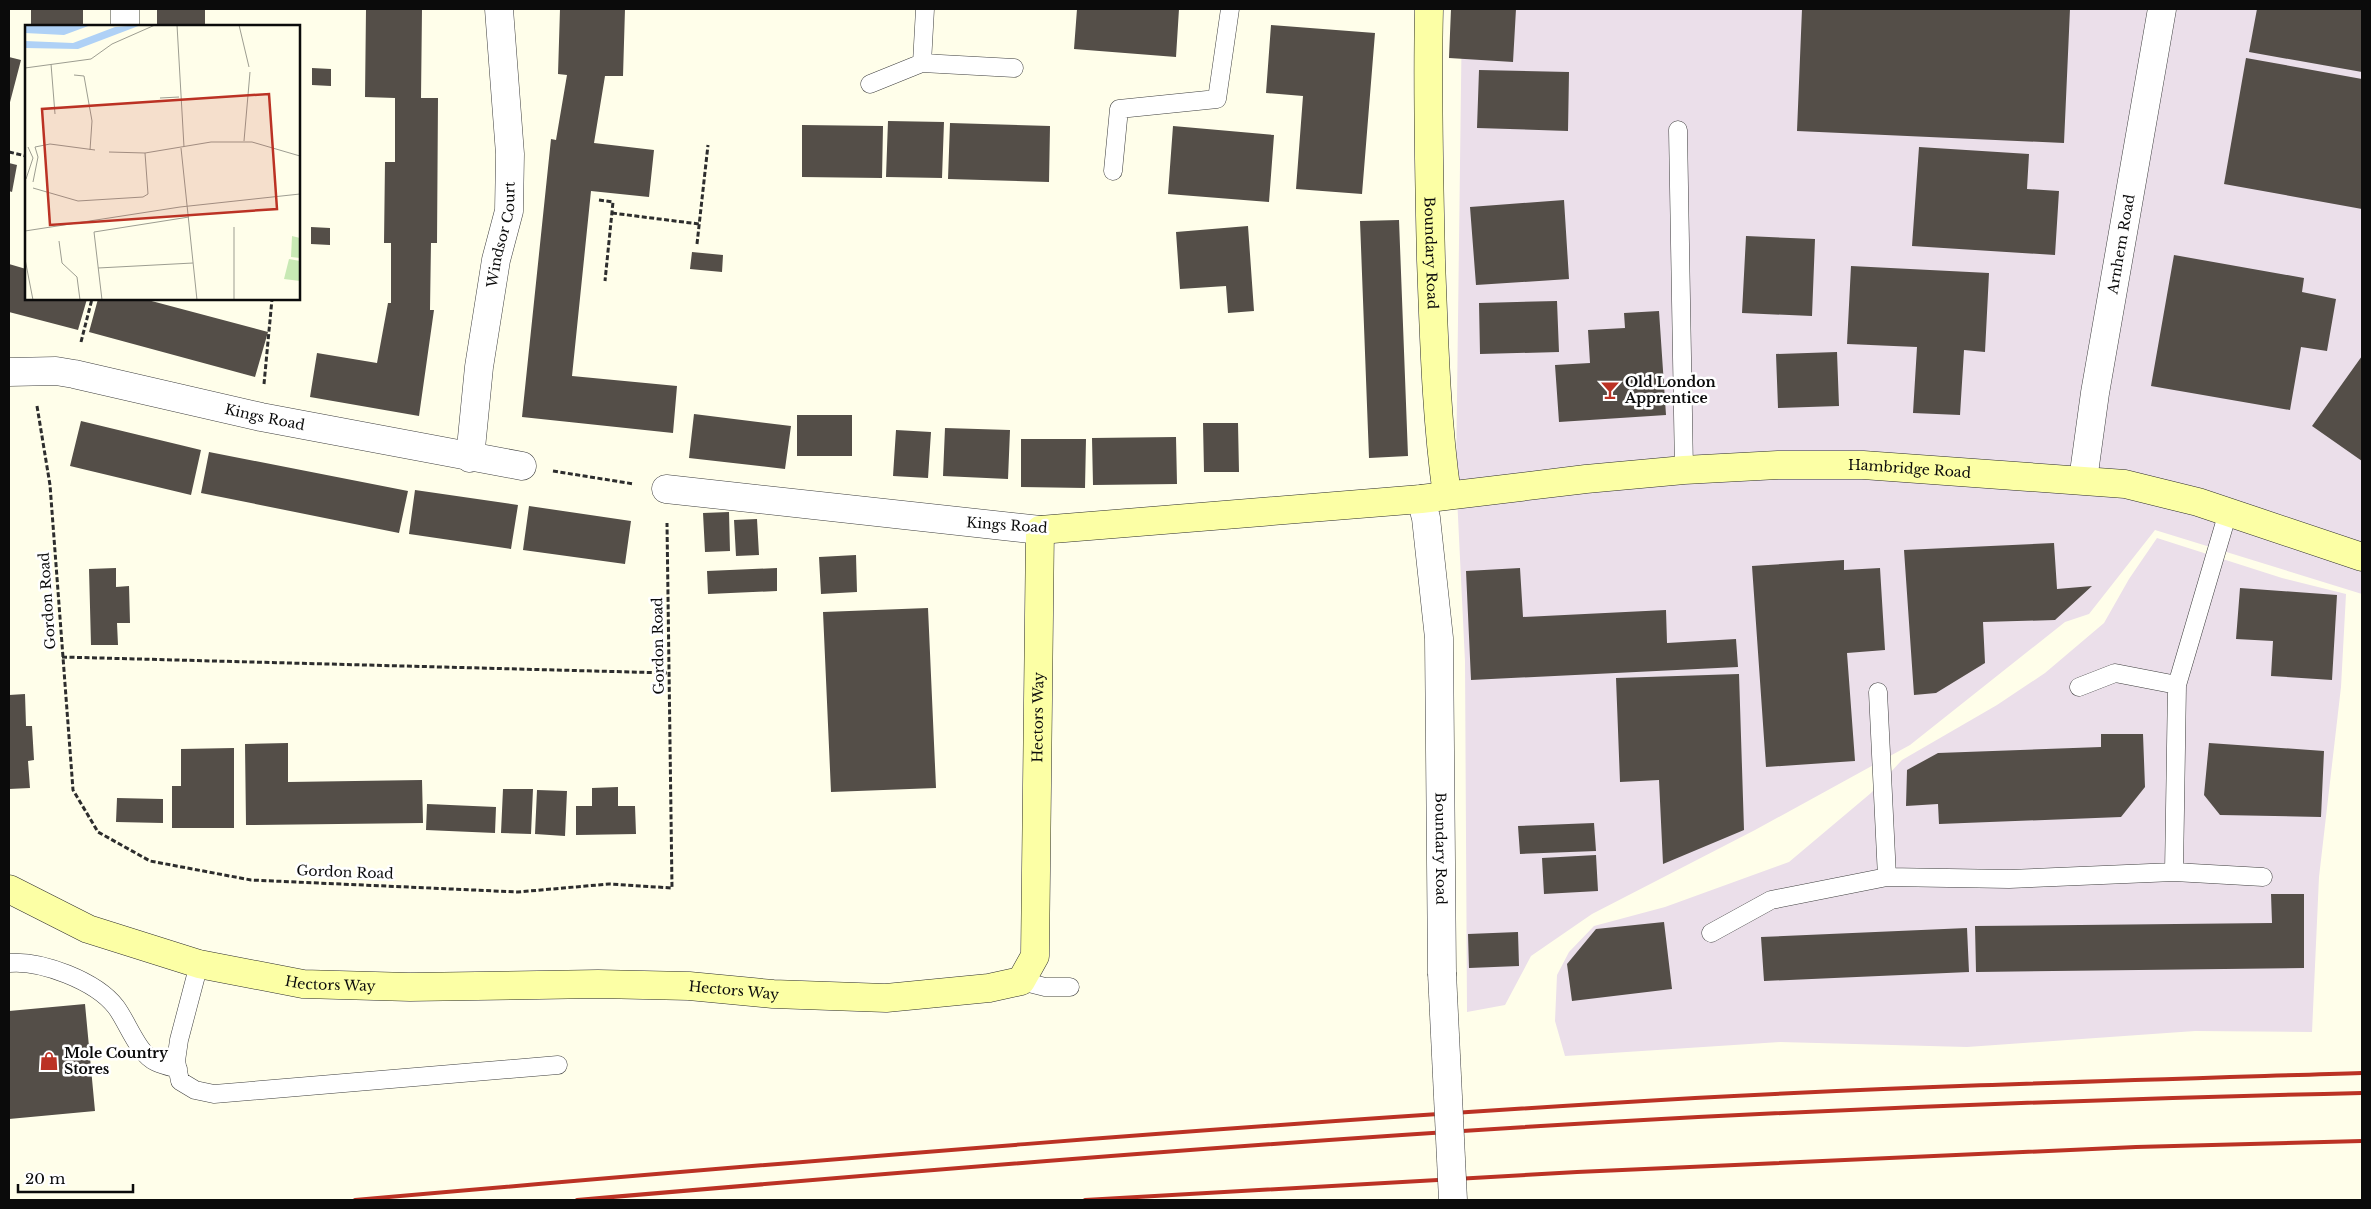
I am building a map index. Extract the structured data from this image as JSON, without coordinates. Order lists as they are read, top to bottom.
{
  "streets": {
    "main road": [
      "Boundary Road",
      "Kings Road",
      "Hambridge Road",
      "Hectors Way"
    ],
    "street": ["Windsor Court", "Arnhem Road"],
    "path": ["Gordon Road"]
  },
  "crossings": [
    ["Windsor Court", "Kings Road"],
    ["Arnhem Road", "Hambridge Road"],
    ["Boundary Road", "Kings Road"],
    ["Boundary Road", "Hambridge Road"],
    ["Kings Road", "Hambridge Road"],
    ["Kings Road", "Gordon Road"],
    ["Kings Road", "Hectors Way"]
  ],
  "places": {
    "bar": ["Old London Apprentice"],
    "shop": ["Mole Country Stores"]
  },
  "scale_bar": "20 m"
}
